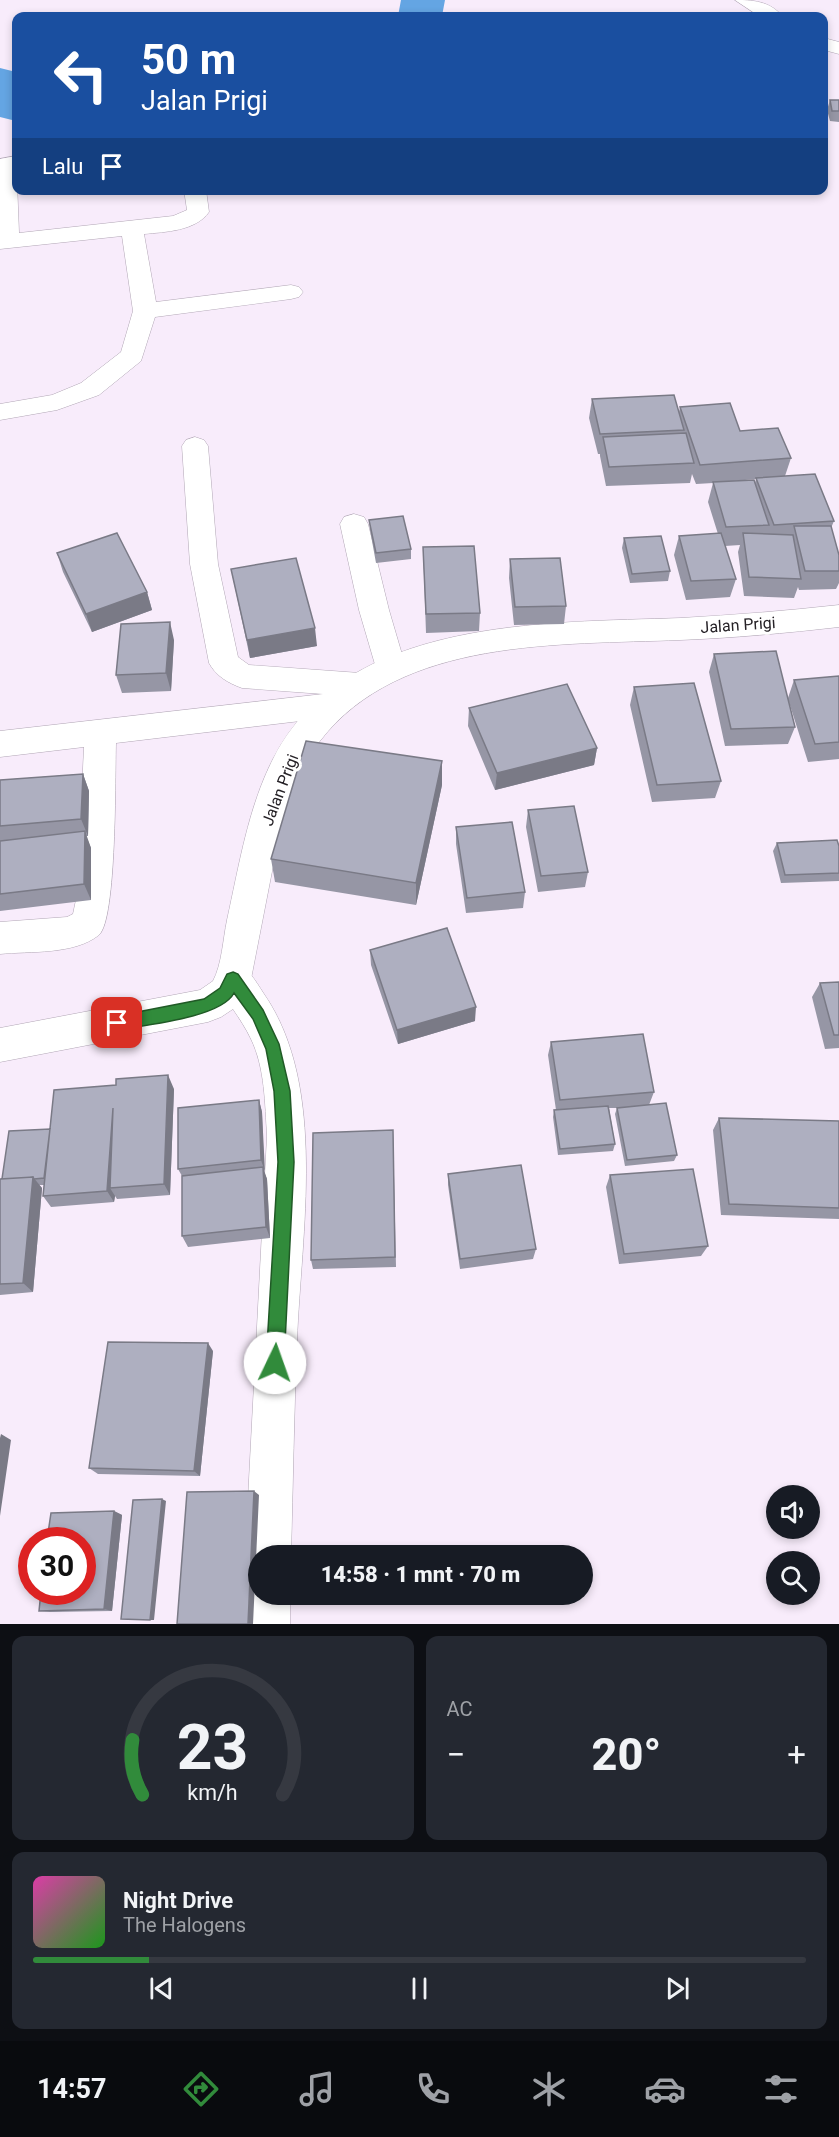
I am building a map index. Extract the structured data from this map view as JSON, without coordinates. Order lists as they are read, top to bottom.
{
  "streets": {
    "street": ["Jalan Prigi"]
  },
  "page": {
    "turn": ["50 m", "Jalan Prigi"],
    "then": "Lalu",
    "limit": "30",
    "trip": "14:58 · 1 mnt · 70 m",
    "tile": "AC",
    "heat": ["−", "20°", "+"],
    "song": ["Night Drive", "The Halogens"],
    "tabs": "14:57",
    "gauge": ["23", "km/h"]
  }
}
